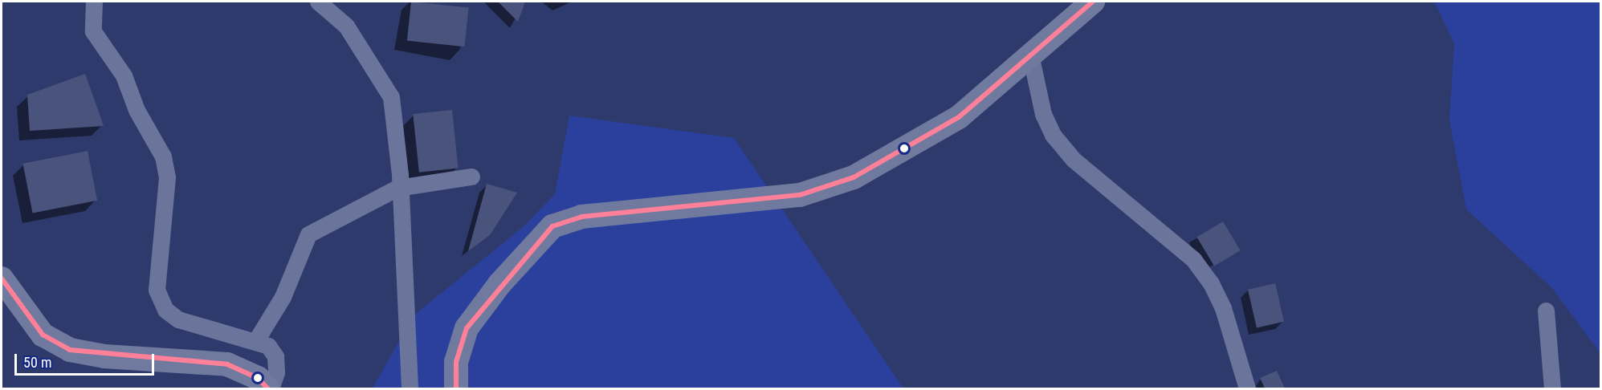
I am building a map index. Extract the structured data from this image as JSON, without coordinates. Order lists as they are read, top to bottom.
{
  "scale_bar": "50 m"
}
